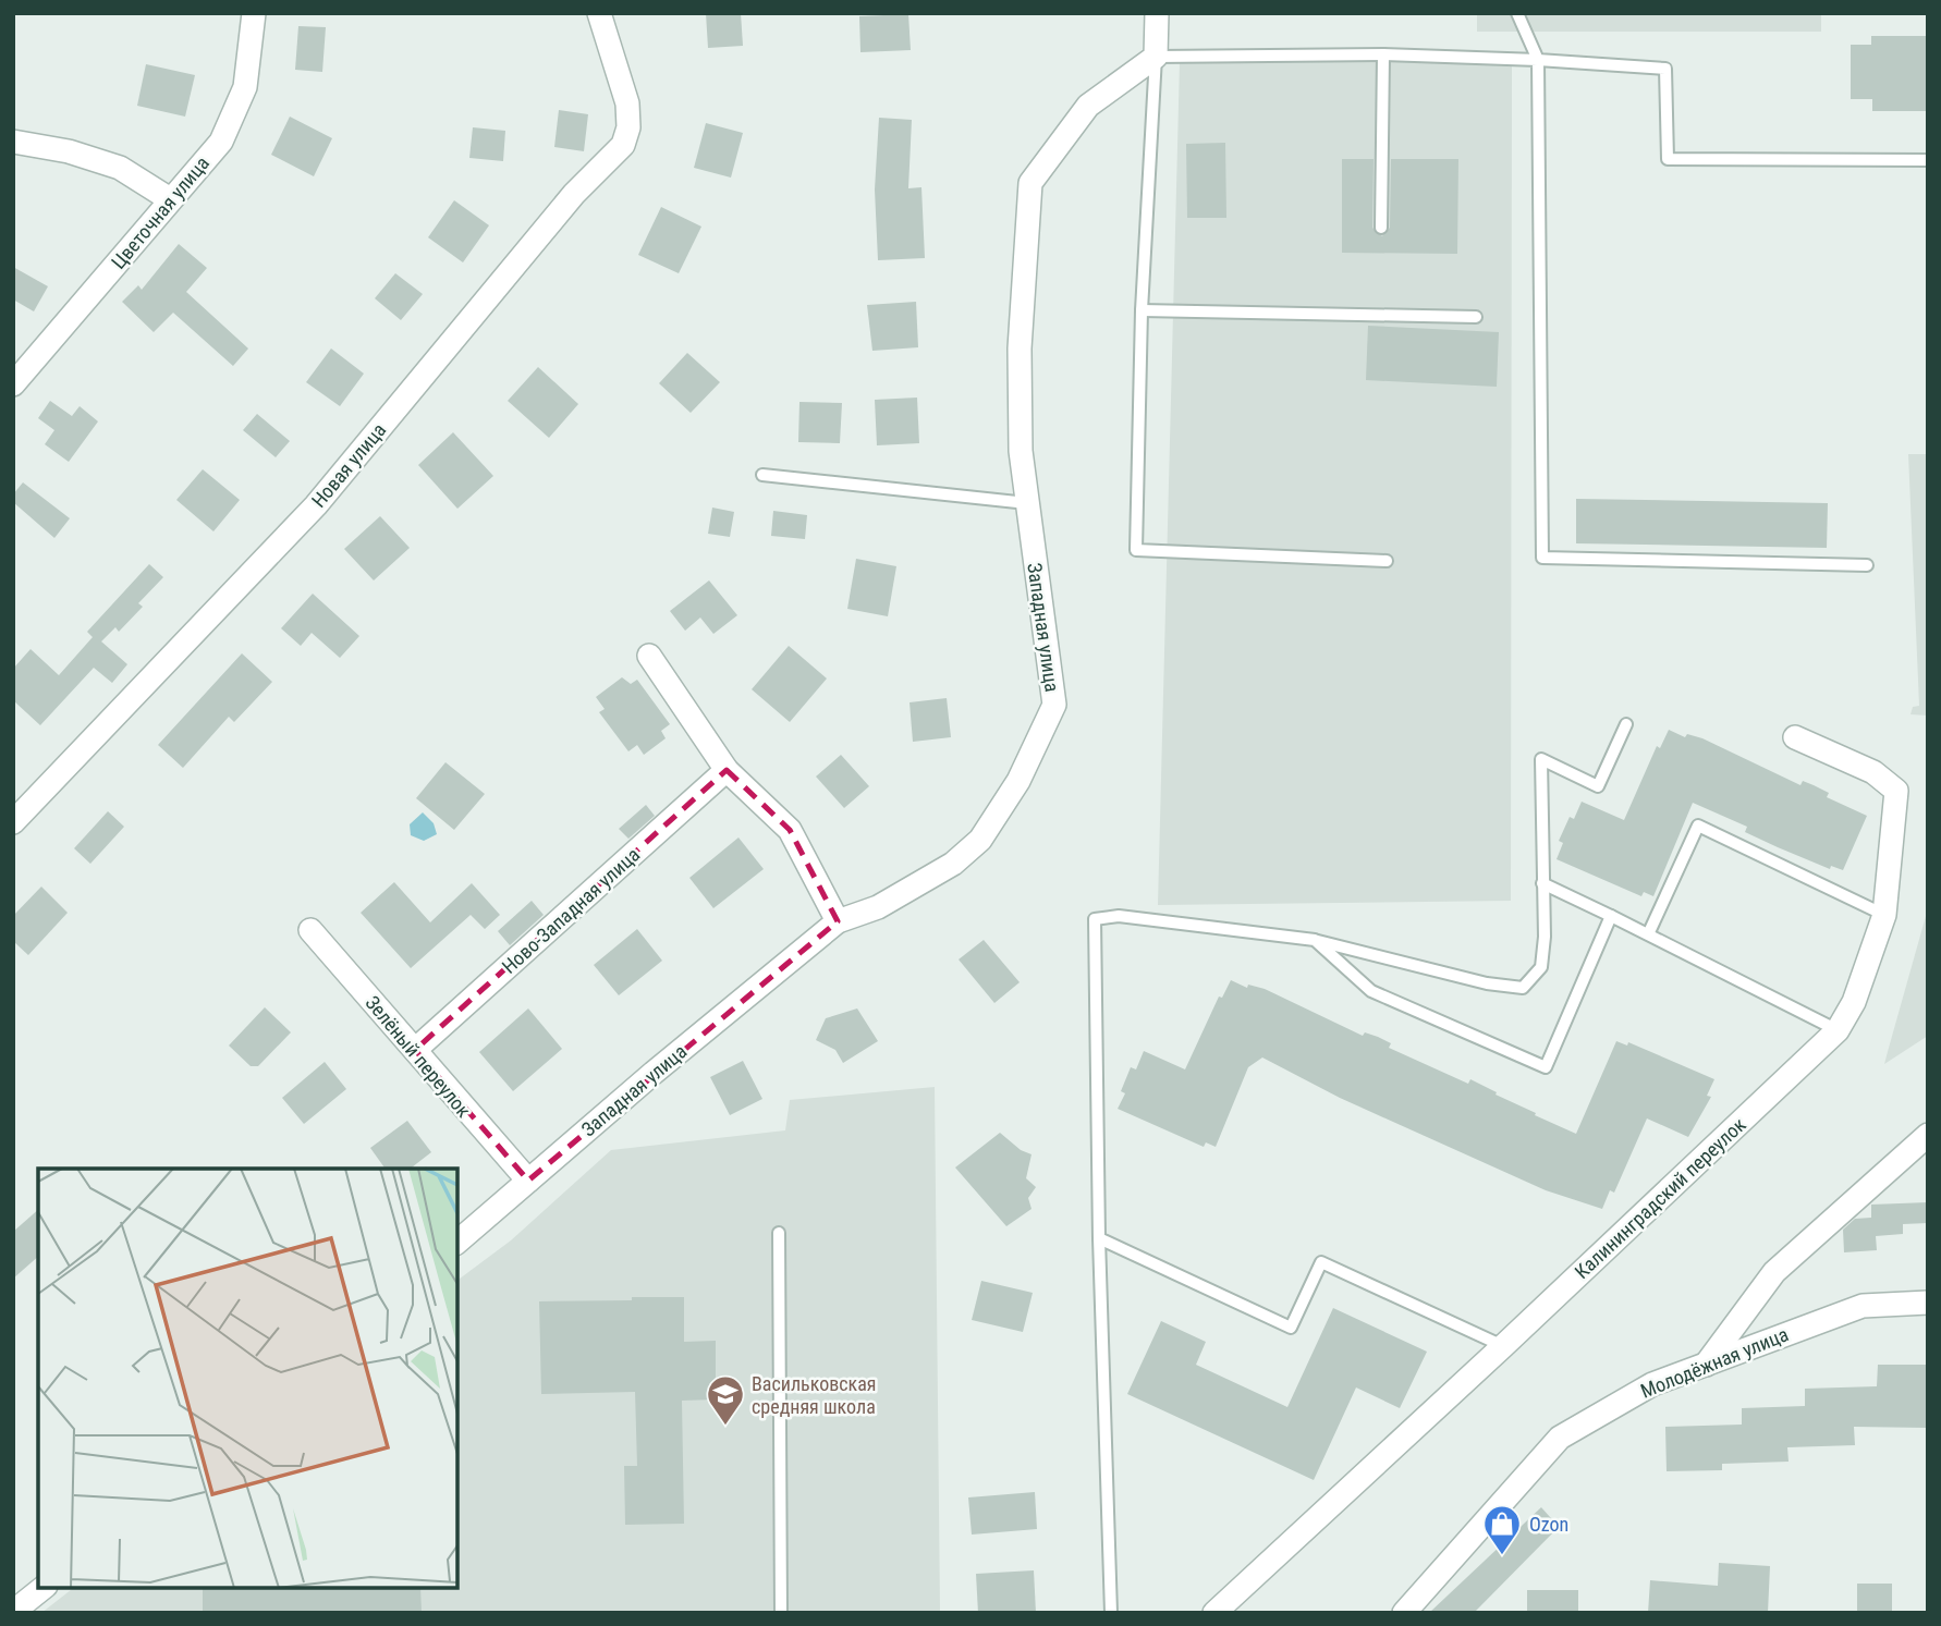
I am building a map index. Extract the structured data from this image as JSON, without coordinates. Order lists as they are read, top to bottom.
{
  "streets": {
    "street": [
      "Цветочная улица",
      "Новая улица",
      "Западная улица",
      "Ново-Западная улица",
      "Зелёный переулок",
      "Калининградский переулок",
      "Молодёжная улица"
    ]
  },
  "crossings": [
    ["Западная улица", "Зелёный переулок"],
    ["Ново-Западная улица", "Зелёный переулок"]
  ],
  "places": {
    "school or university": ["Васильковская средняя школа"],
    "shop": ["Ozon"]
  }
}
